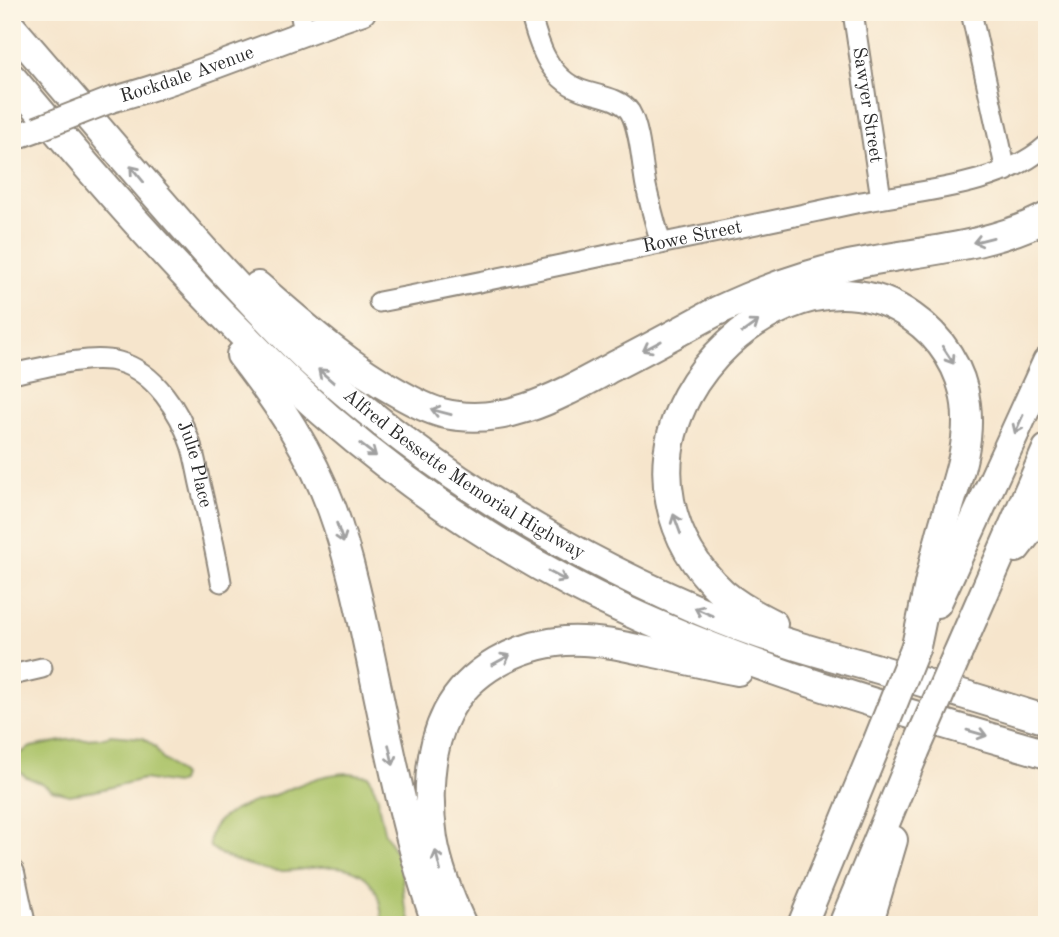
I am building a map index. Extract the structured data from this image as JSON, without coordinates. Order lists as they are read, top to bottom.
{
  "streets": {
    "highway": ["Alfred Bessette Memorial Highway"],
    "main road": ["Rockdale Avenue"],
    "street": ["Sawyer Street", "Rowe Street", "Julie Place"]
  },
  "crossings": [
    ["Sawyer Street", "Rowe Street"]
  ]
}
